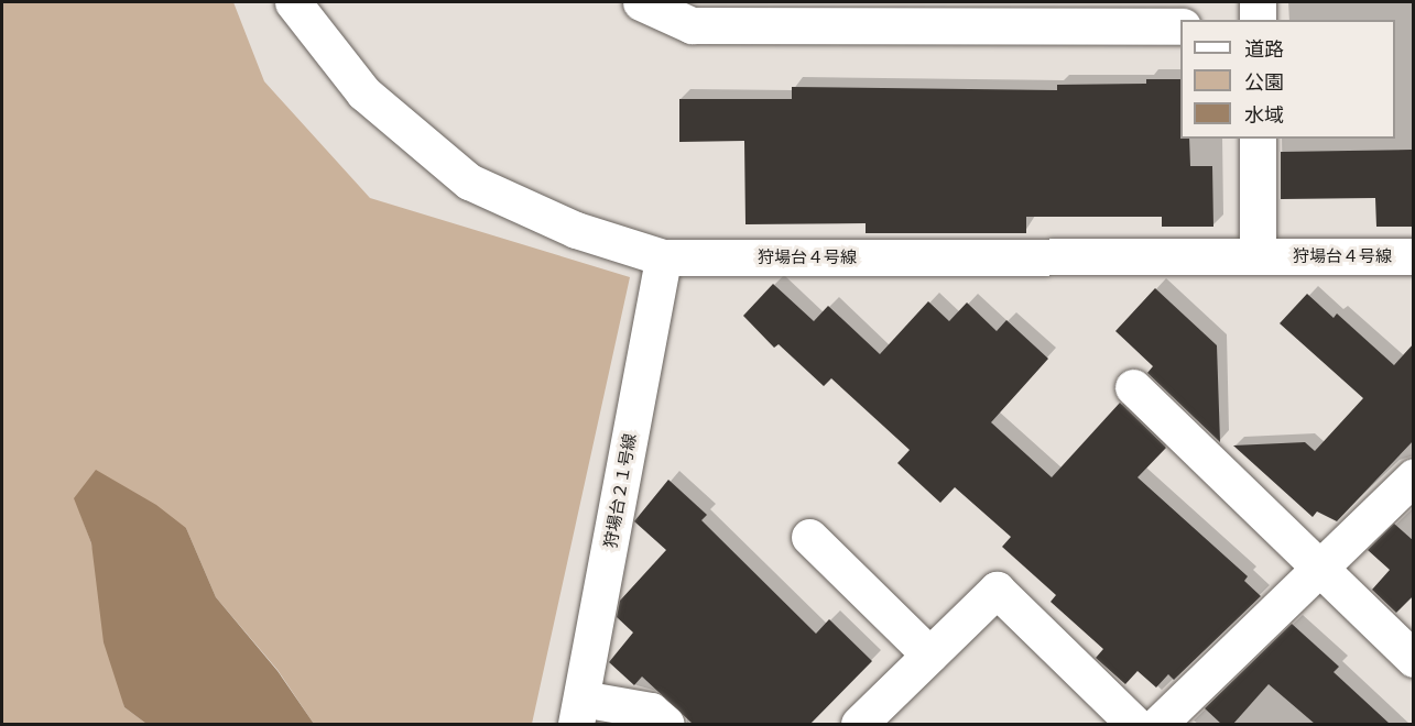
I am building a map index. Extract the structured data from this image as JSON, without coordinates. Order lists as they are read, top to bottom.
{
  "streets": {
    "street": ["狩場台４号線", "狩場台２１号線"]
  },
  "crossings": [
    ["狩場台４号線", "狩場台２１号線"]
  ],
  "legend": ["道路", "公園", "水域"]
}
